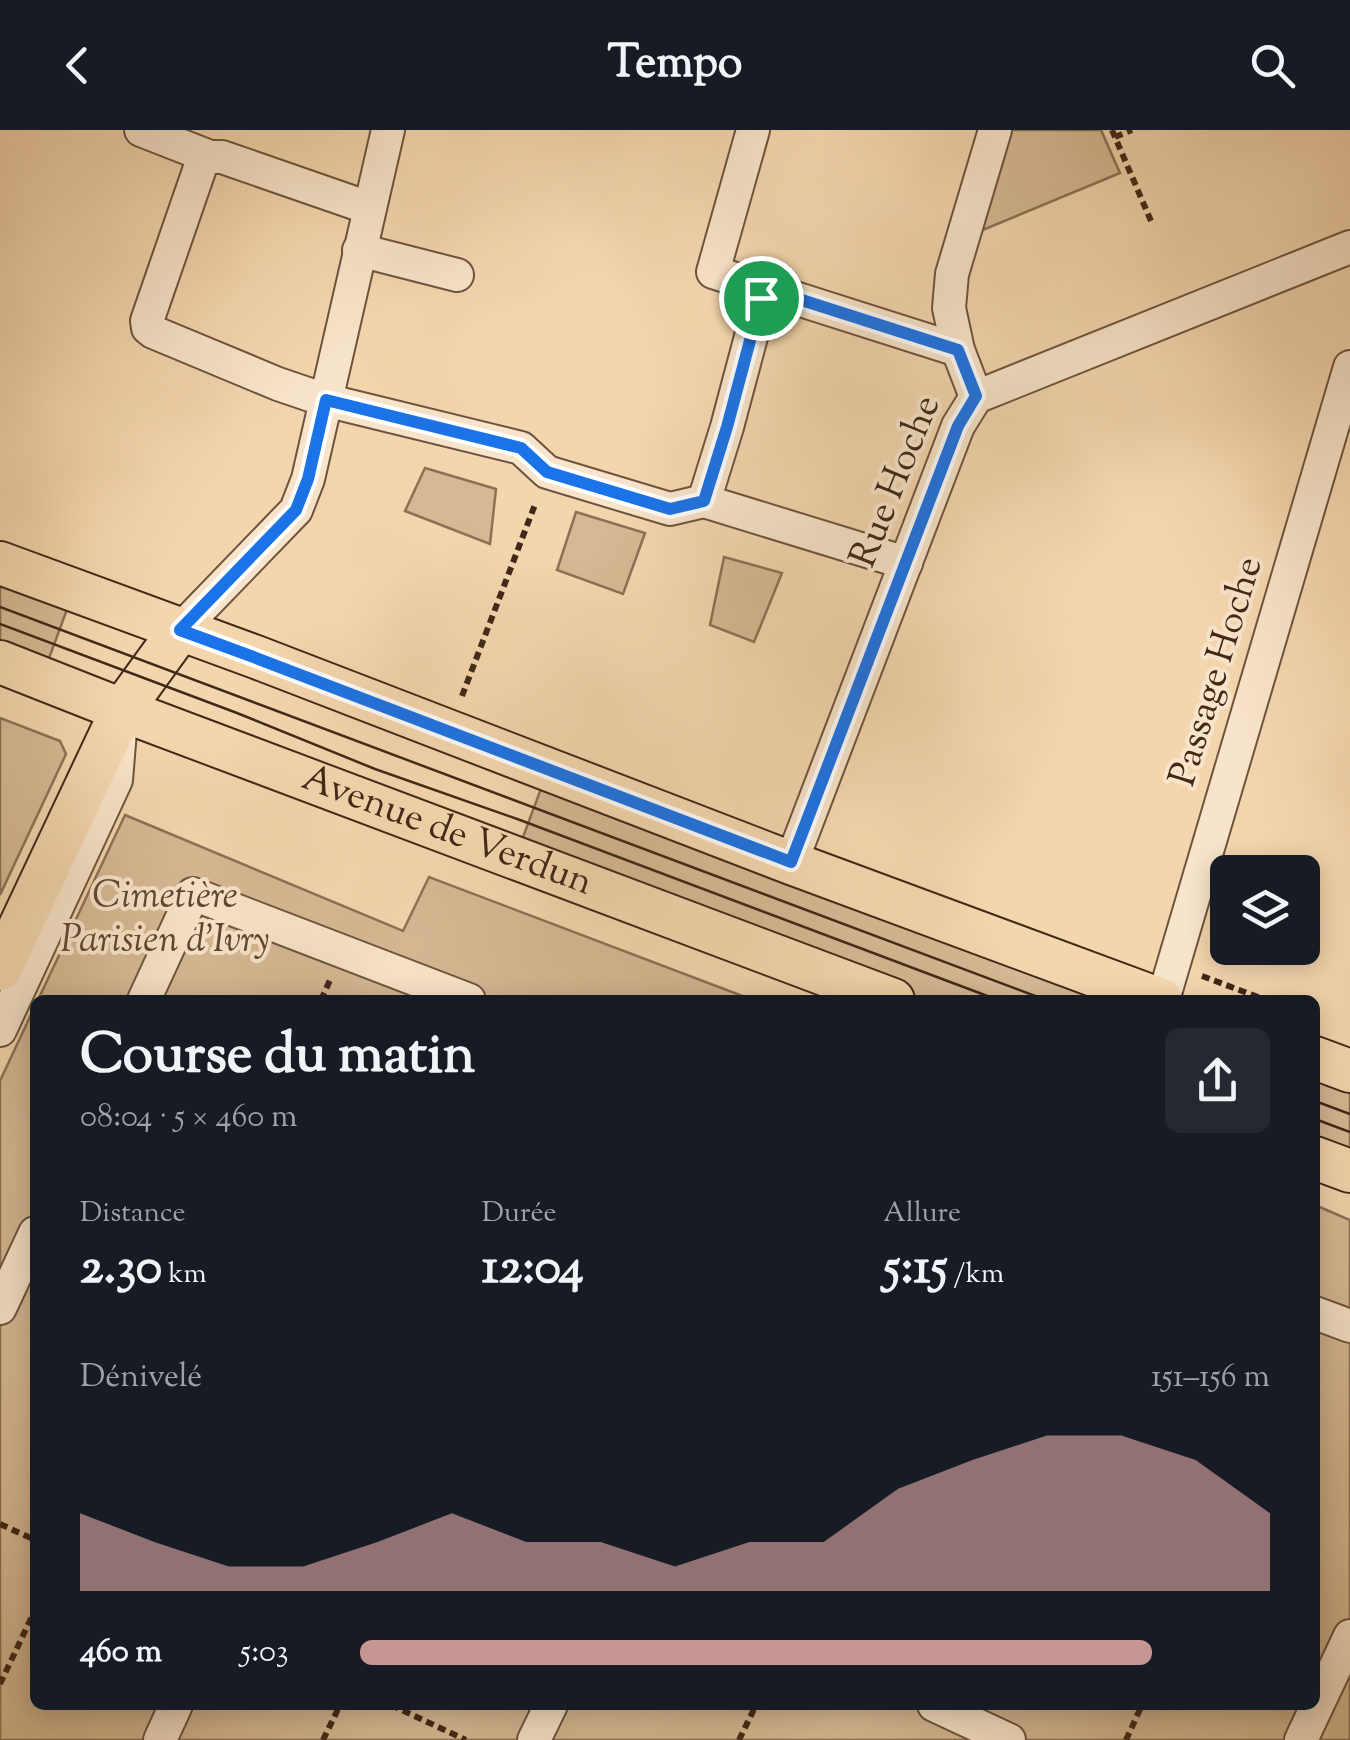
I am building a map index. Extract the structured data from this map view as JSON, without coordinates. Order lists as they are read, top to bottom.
{
  "streets": {
    "main road": ["Avenue de Verdun"],
    "street": ["Rue Hoche", "Passage Hoche"]
  },
  "parks": ["Cimetière Parisien d'Ivry"],
  "page": {
    "header": "Tempo",
    "heading": ["Course du matin", "08:04 · 5 × 460 m"],
    "stats": [
      ["Distance", "2.30 km"],
      ["Durée", "12:04"],
      ["Allure", "5:15 /km"]
    ],
    "chart": ["Dénivelé", "151–156 m"],
    "list": [
      {
        "name": "460 m",
        "note": "5:03"
      }
    ]
  }
}
